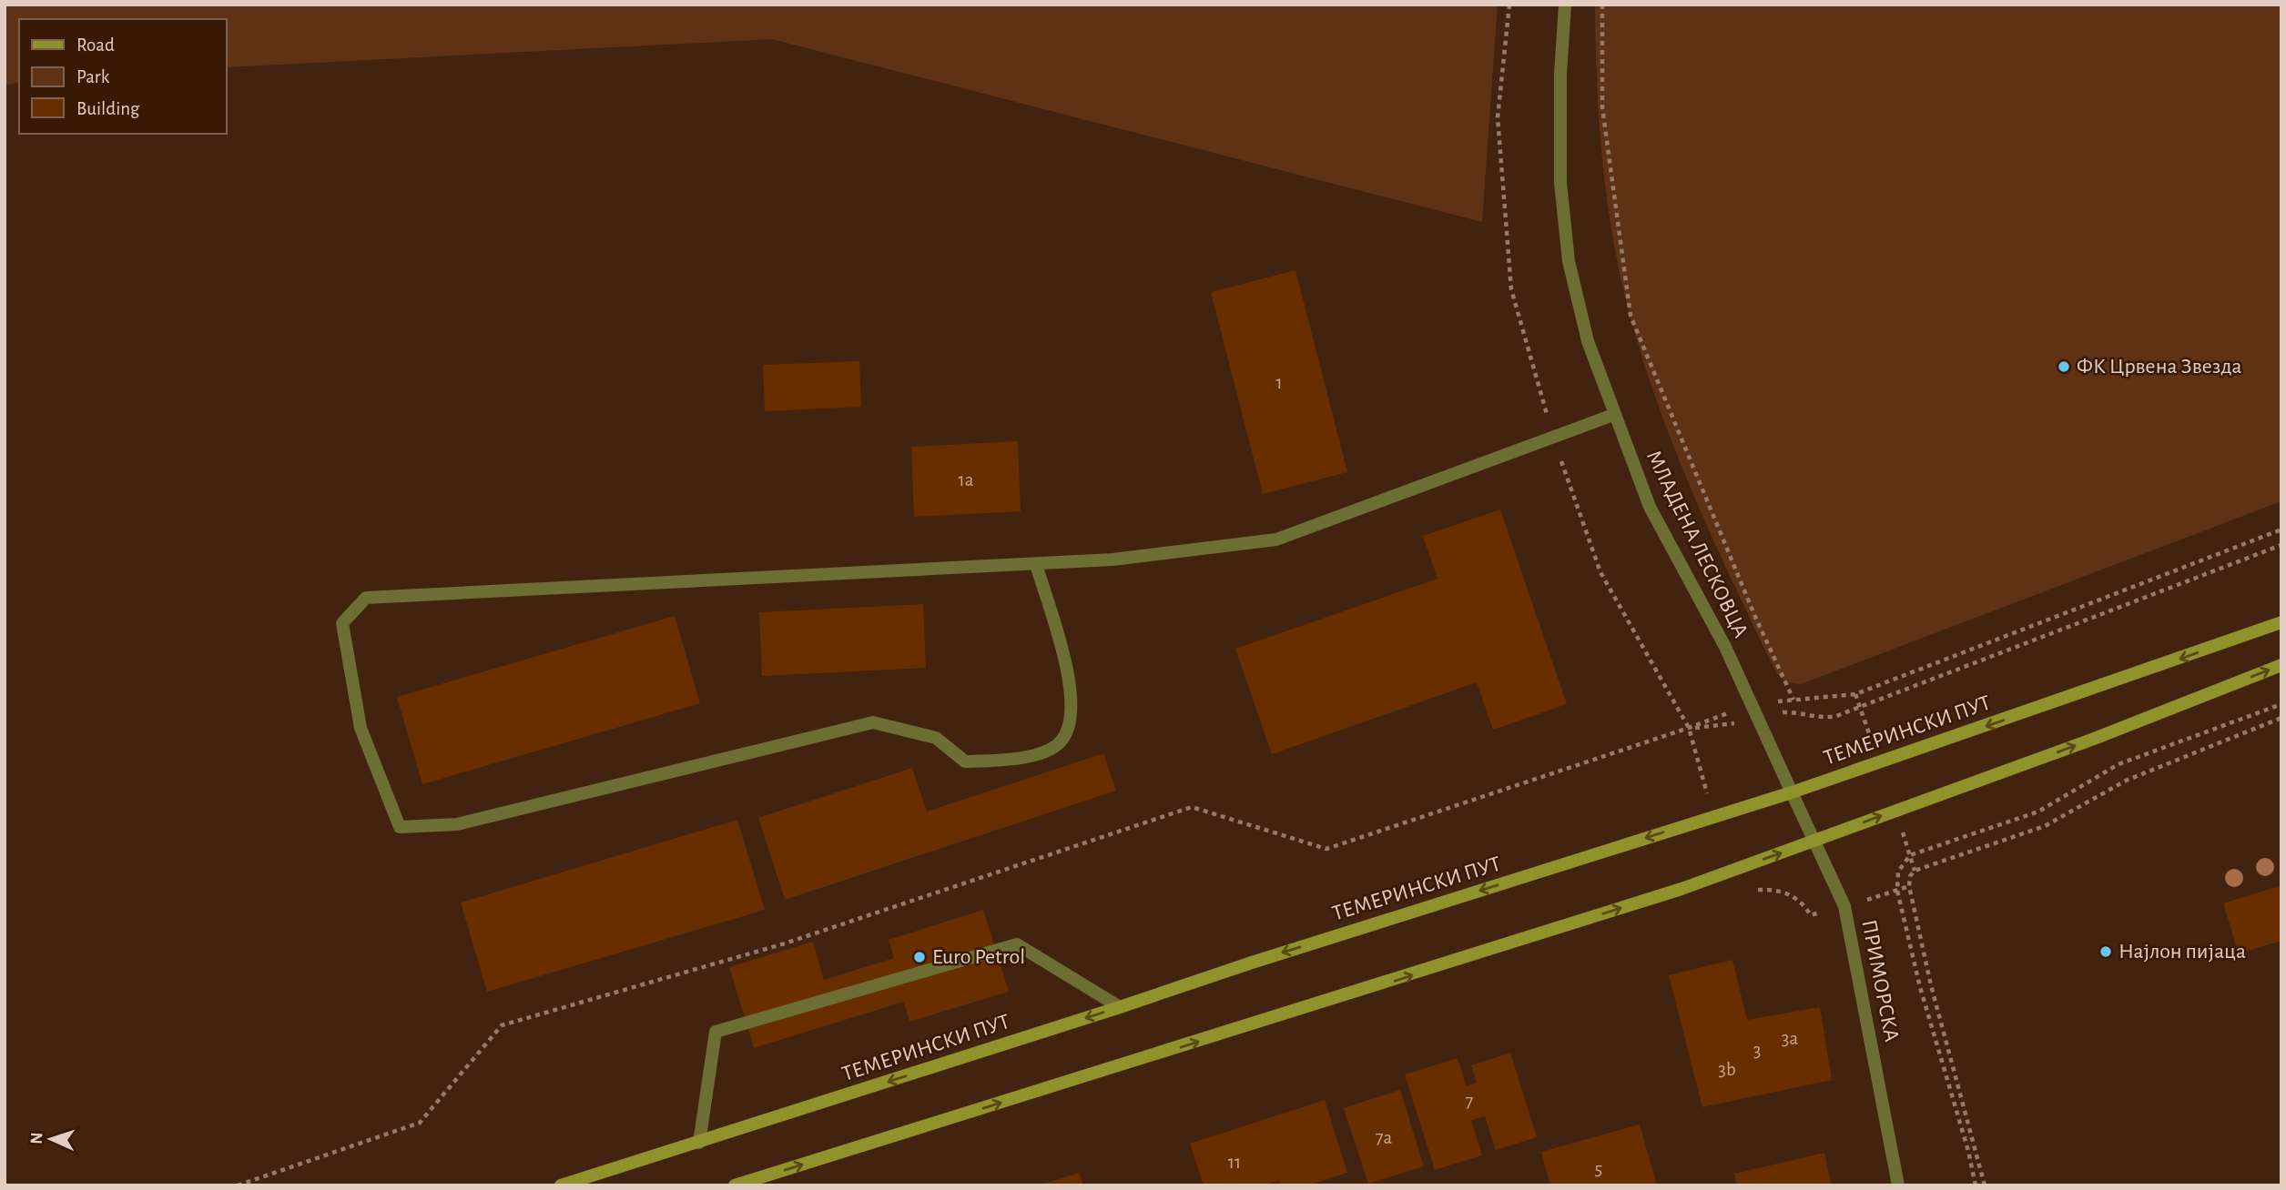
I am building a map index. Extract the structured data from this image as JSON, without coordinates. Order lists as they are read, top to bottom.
{
  "streets": {
    "main road": ["ТЕМЕРИНСКИ ПУТ"],
    "street": ["МЛАДЕНА ЛЕСКОВЦА", "ПРИМОРСКА"]
  },
  "crossings": [
    ["МЛАДЕНА ЛЕСКОВЦА", "ТЕМЕРИНСКИ ПУТ"],
    ["МЛАДЕНА ЛЕСКОВЦА", "ПРИМОРСКА"],
    ["ТЕМЕРИНСКИ ПУТ", "ПРИМОРСКА"]
  ],
  "places": ["ФК Црвена Звезда", "Најлон пијаца", "Euro Petrol"],
  "house_numbers": [
    "1",
    "1a",
    "3a",
    "3",
    "3b",
    "7",
    "7a",
    "11",
    "5"
  ],
  "legend": ["Road", "Park", "Building"],
  "north": "left"
}
